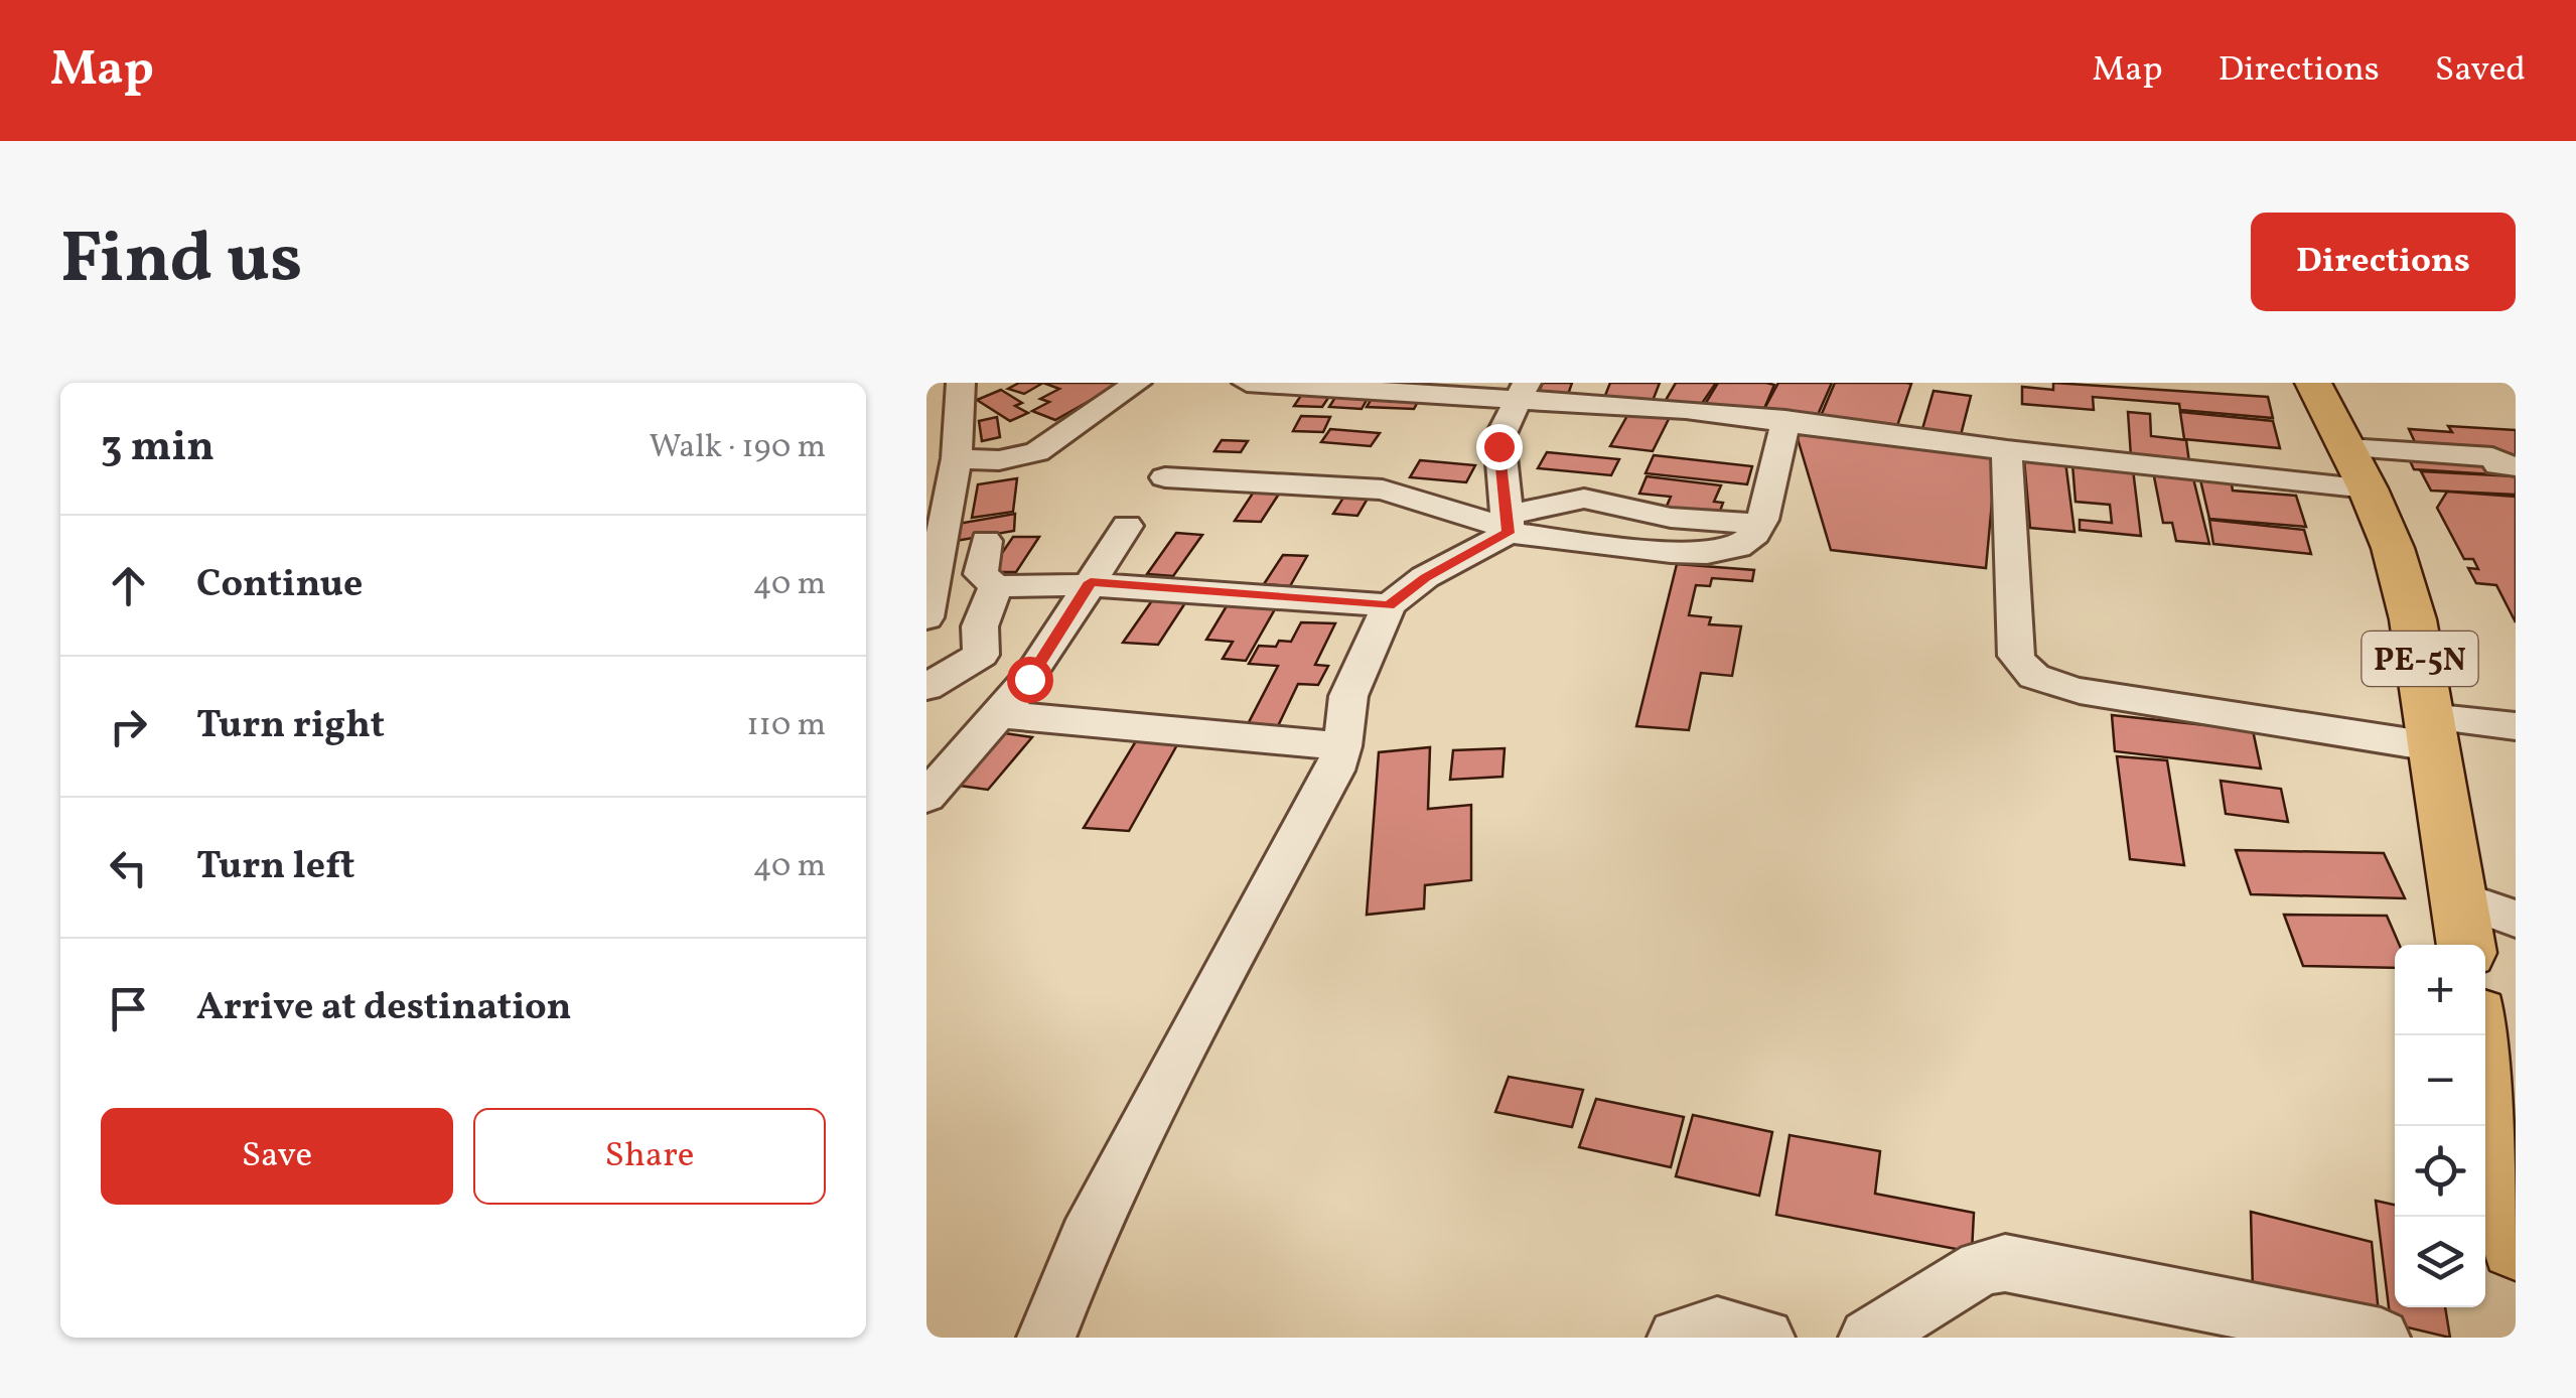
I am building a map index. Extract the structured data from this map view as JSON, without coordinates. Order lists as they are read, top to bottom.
{
  "streets": {
    "highway": ["PE-5N"]
  },
  "page": {
    "header": "Map",
    "nav": ["Map", "Directions", "Saved"],
    "title": "Find us",
    "buttons": [
      "Directions",
      ["Save", "Share"]
    ],
    "heading": ["3 min", "Walk · 190 m"],
    "list": [
      ["Continue", "40 m"],
      ["Turn right", "110 m"],
      ["Turn left", "40 m"],
      "Arrive at destination"
    ],
    "map_buttons": ["+", "−"]
  }
}
